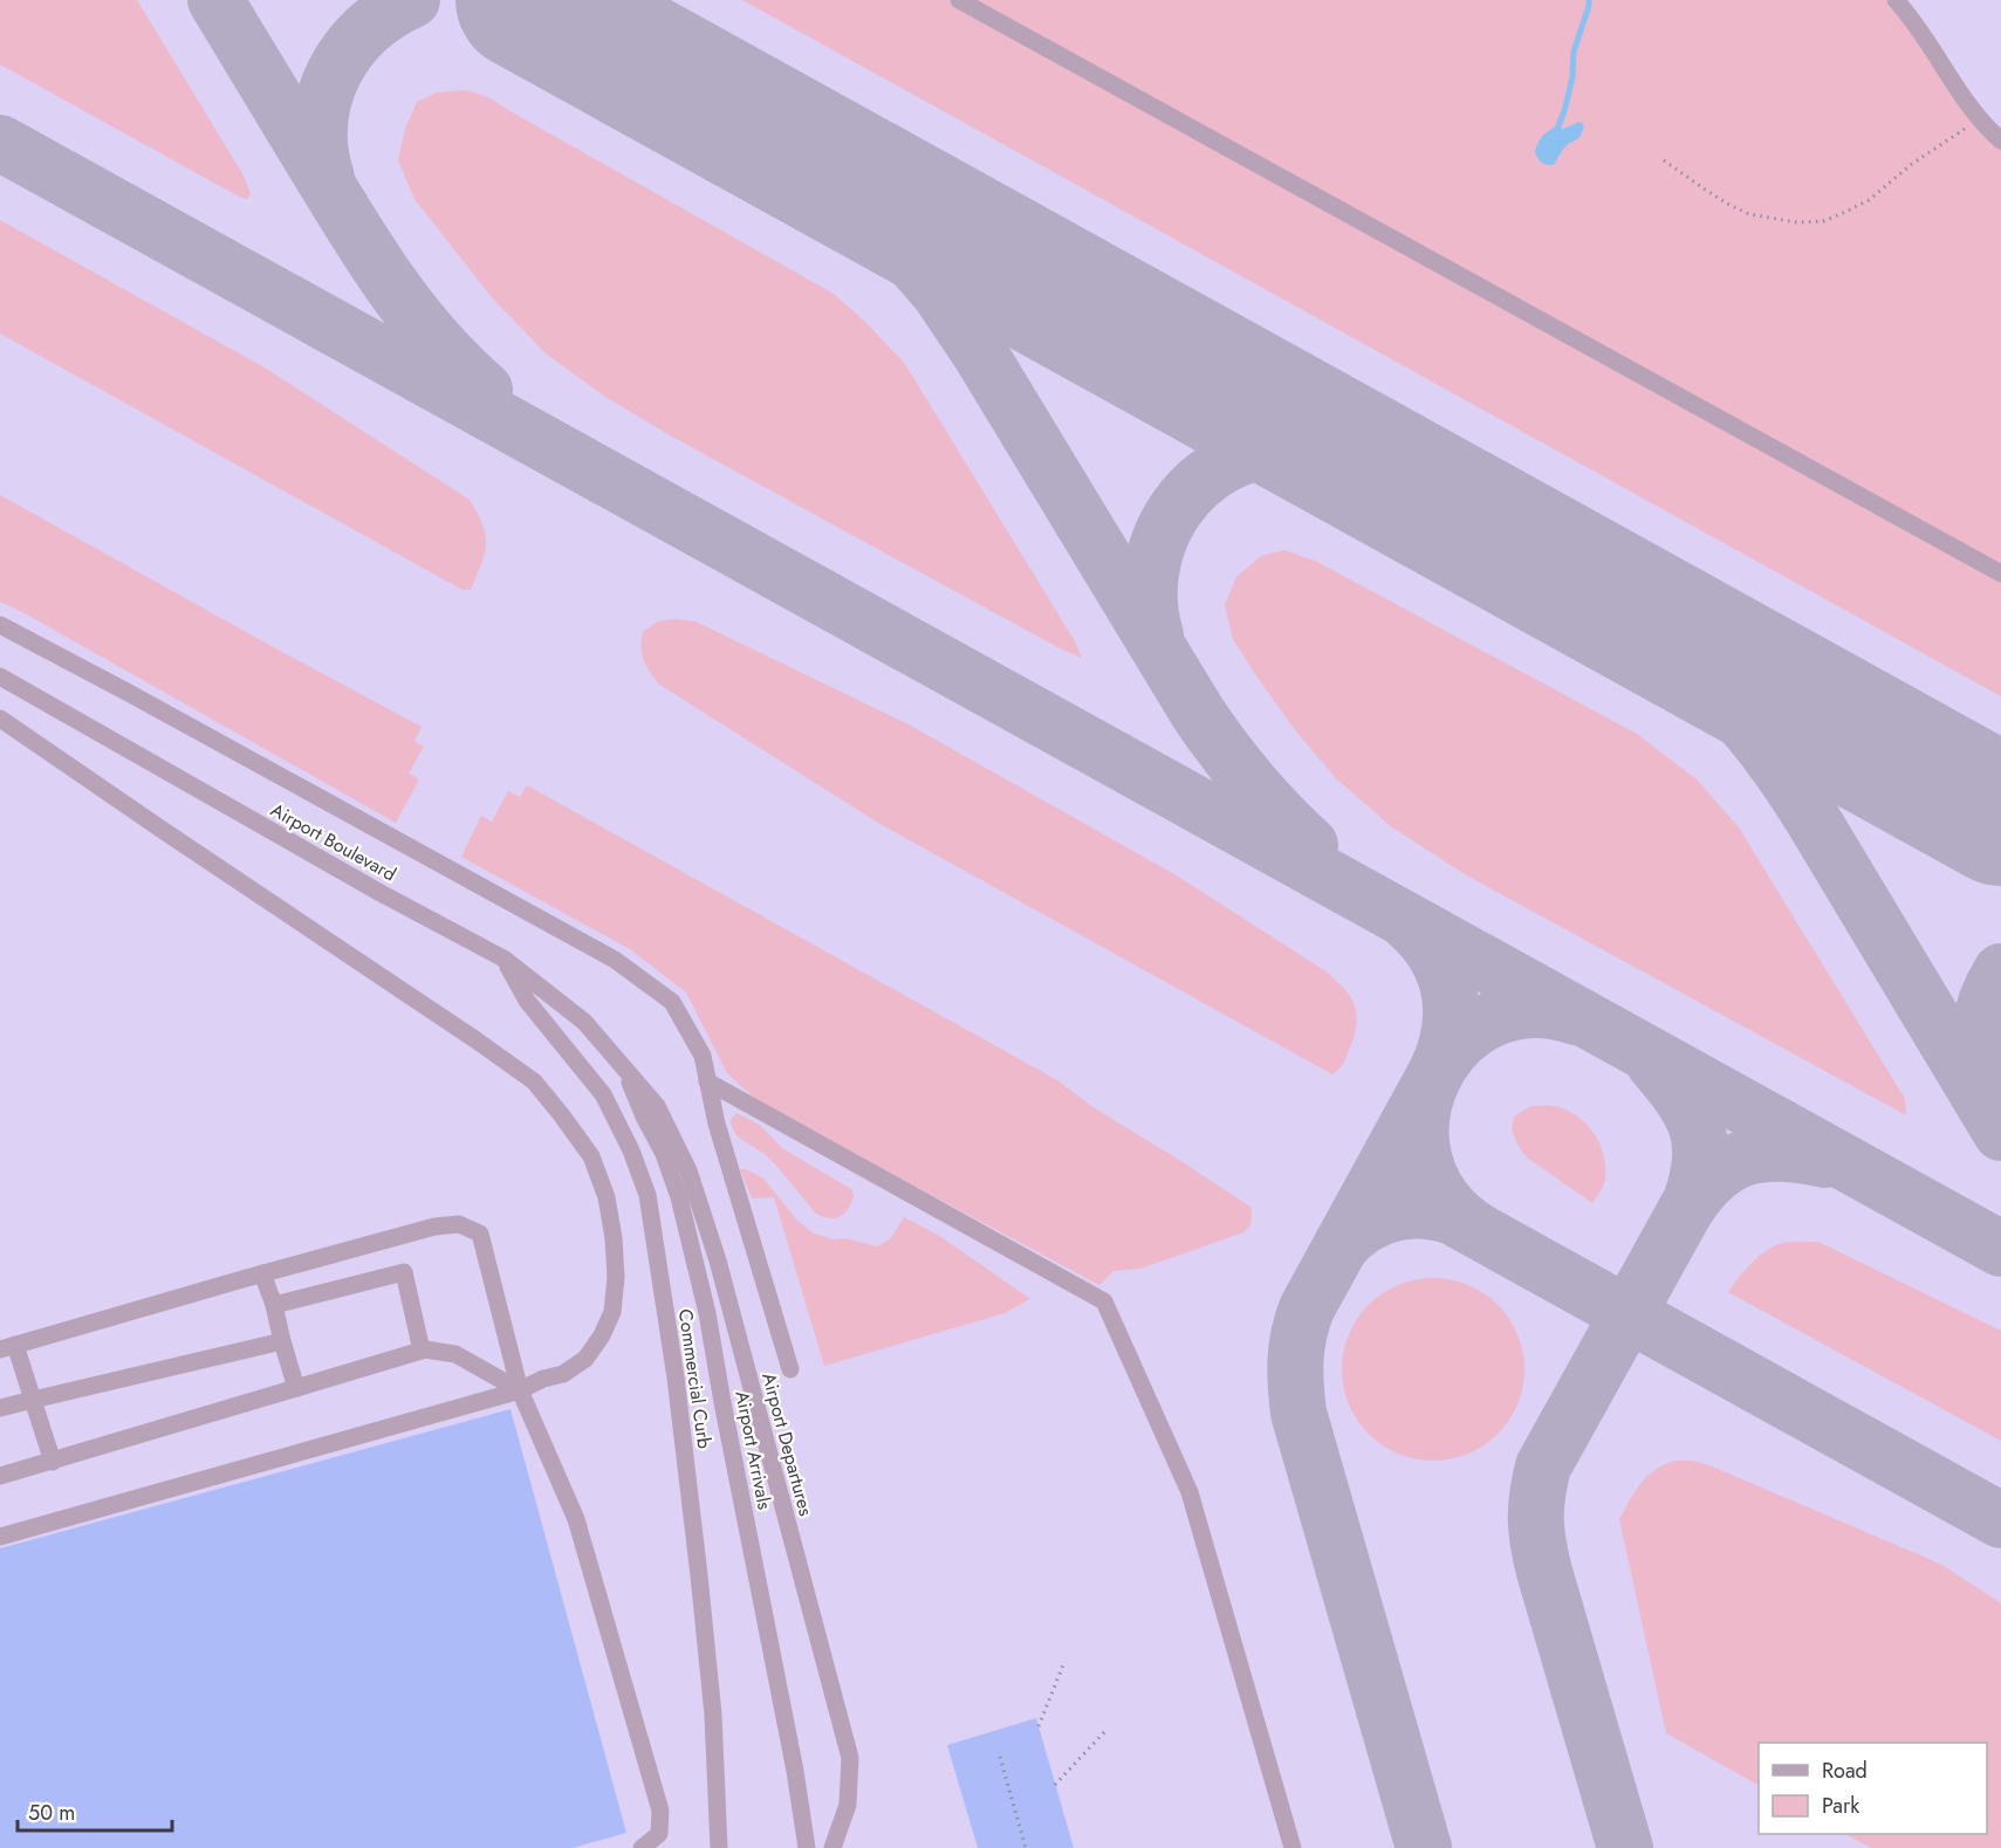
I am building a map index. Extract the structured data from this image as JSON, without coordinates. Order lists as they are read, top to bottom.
{
  "streets": {
    "street": [
      "Airport Boulevard",
      "Commercial Curb",
      "Airport Departures",
      "Airport Arrivals"
    ]
  },
  "crossings": [
    ["Airport Boulevard", "Commercial Curb"],
    ["Airport Boulevard", "Airport Departures"],
    ["Airport Boulevard", "Airport Arrivals"],
    ["Airport Departures", "Airport Arrivals"]
  ],
  "legend": ["Road", "Park"],
  "scale_bar": "50 m"
}
